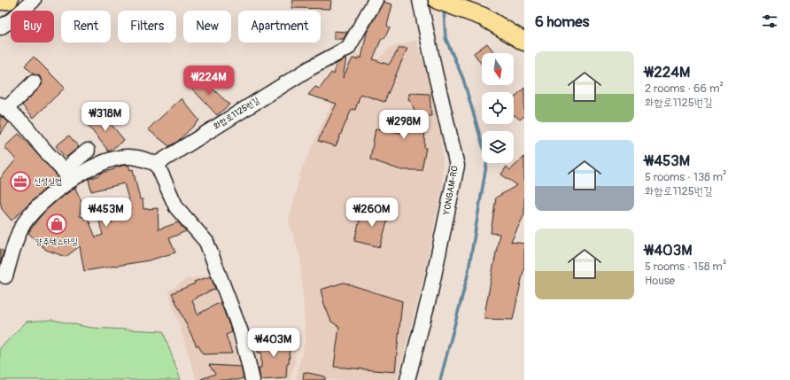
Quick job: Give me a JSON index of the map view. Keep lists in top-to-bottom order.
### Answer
{
  "streets": {
    "street": ["화합로1125번길", "YONGAM-RO"]
  },
  "places": {
    "office": ["신성실업"],
    "shop": ["양주텍스타일"]
  },
  "north": "bottom",
  "page": {
    "heading": "6 homes",
    "chip": [
      "Buy",
      "Rent",
      "Filters",
      "New",
      "Apartment"
    ],
    "list": [
      {
        "name": "₩224M",
        "note": "2 rooms · 66 m² · 화합로1125번길"
      },
      {
        "name": "₩453M",
        "note": "5 rooms · 138 m² · 화합로1125번길"
      },
      {
        "name": "₩403M",
        "note": "5 rooms · 158 m² · House"
      }
    ],
    "price": [
      "₩224M",
      "₩318M",
      "₩298M",
      "₩453M",
      "₩260M",
      "₩403M"
    ]
  }
}
